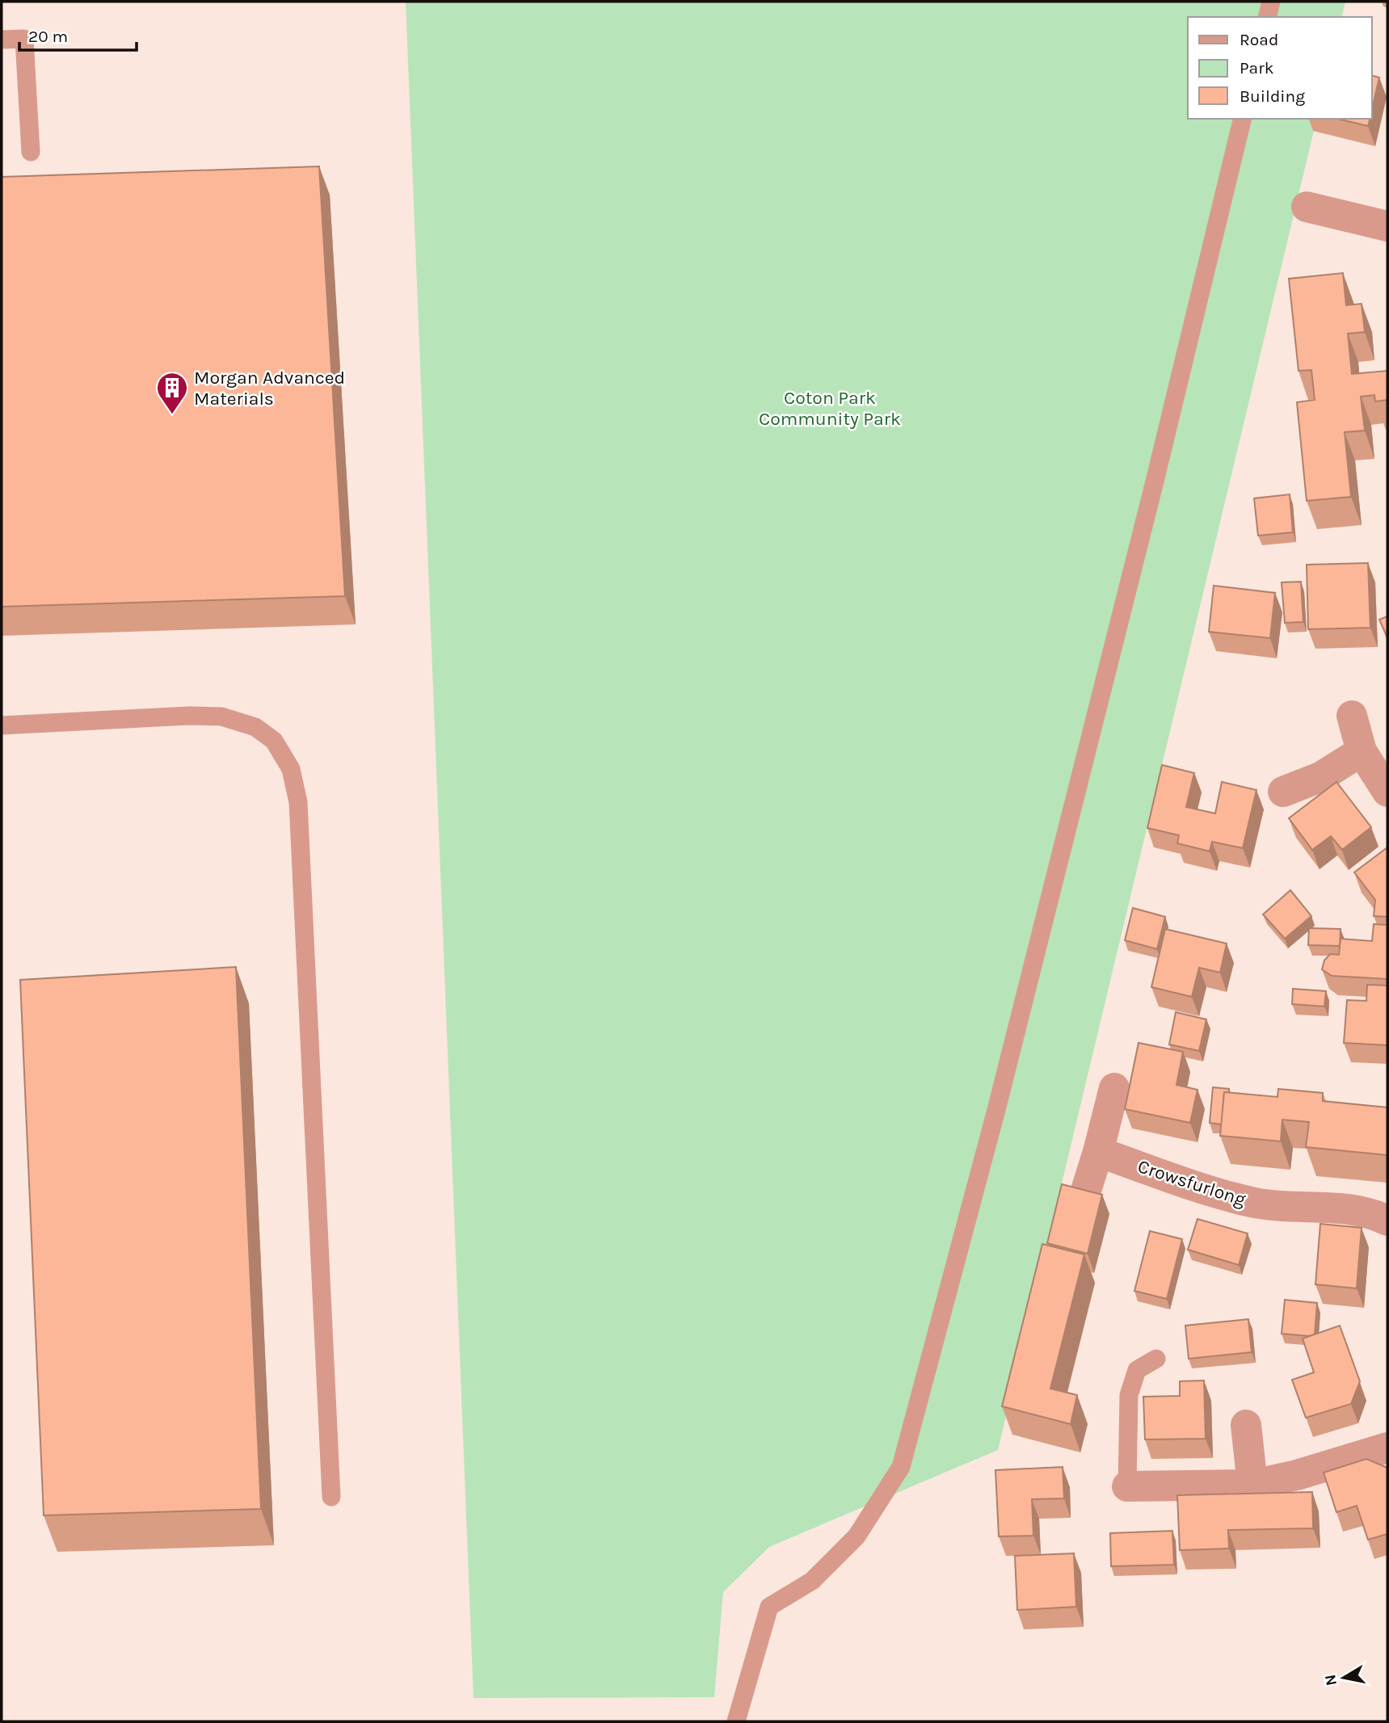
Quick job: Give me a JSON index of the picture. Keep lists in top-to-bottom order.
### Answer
{
  "streets": {
    "street": ["Crowsfurlong"]
  },
  "parks": ["Coton Park Community Park"],
  "places": {
    "building": ["Morgan Advanced Materials"]
  },
  "legend": ["Road", "Park", "Building"],
  "scale_bar": "20 m",
  "north": "left"
}
